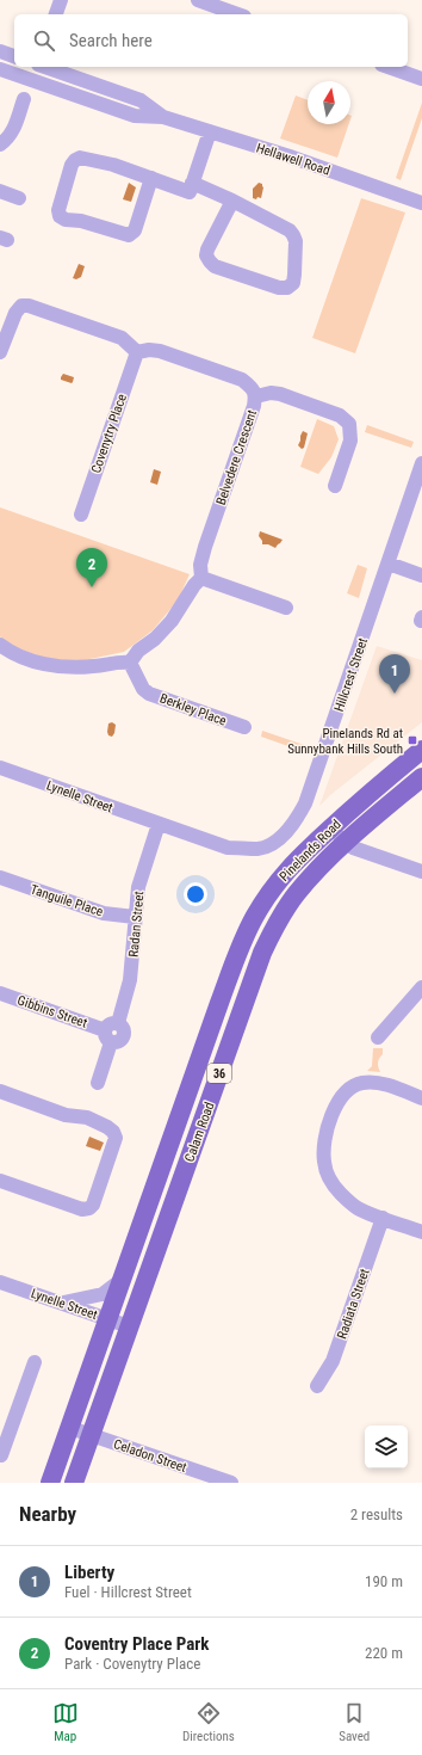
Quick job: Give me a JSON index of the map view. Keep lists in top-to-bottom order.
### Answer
{
  "streets": {
    "main road": ["Pinelands Road", "36", "Calam Road"],
    "street": [
      "Hellawell Road",
      "Covenytry Place",
      "Belvedere Crescent",
      "Hillcrest Street",
      "Berkley Place",
      "Lynelle Street",
      "Tanguile Place",
      "Radan Street",
      "Gibbins Street",
      "Radiata Street",
      "Celadon Street"
    ]
  },
  "crossings": [
    ["Covenytry Place", "Belvedere Crescent"],
    ["Hillcrest Street", "Lynelle Street"],
    ["Hillcrest Street", "Radan Street"],
    ["Lynelle Street", "Radan Street"],
    ["Lynelle Street", "Calam Road"],
    ["Pinelands Road", "Calam Road"],
    ["Tanguile Place", "Radan Street"],
    ["Radan Street", "Gibbins Street"],
    ["Calam Road", "Celadon Street"]
  ],
  "places": {
    "transit": ["Pinelands Rd at Sunnybank Hills South"]
  },
  "north": "top",
  "page": {
    "search": "Search here",
    "pins": ["2", "1"],
    "heading": ["Nearby", "2 results"],
    "list": [
      {
        "mark": "1",
        "name": "Liberty",
        "note": "Fuel · Hillcrest Street",
        "value": "190 m"
      },
      {
        "mark": "2",
        "name": "Coventry Place Park",
        "note": "Park · Covenytry Place",
        "value": "220 m"
      }
    ],
    "nav": ["Map", "Directions", "Saved"]
  }
}
